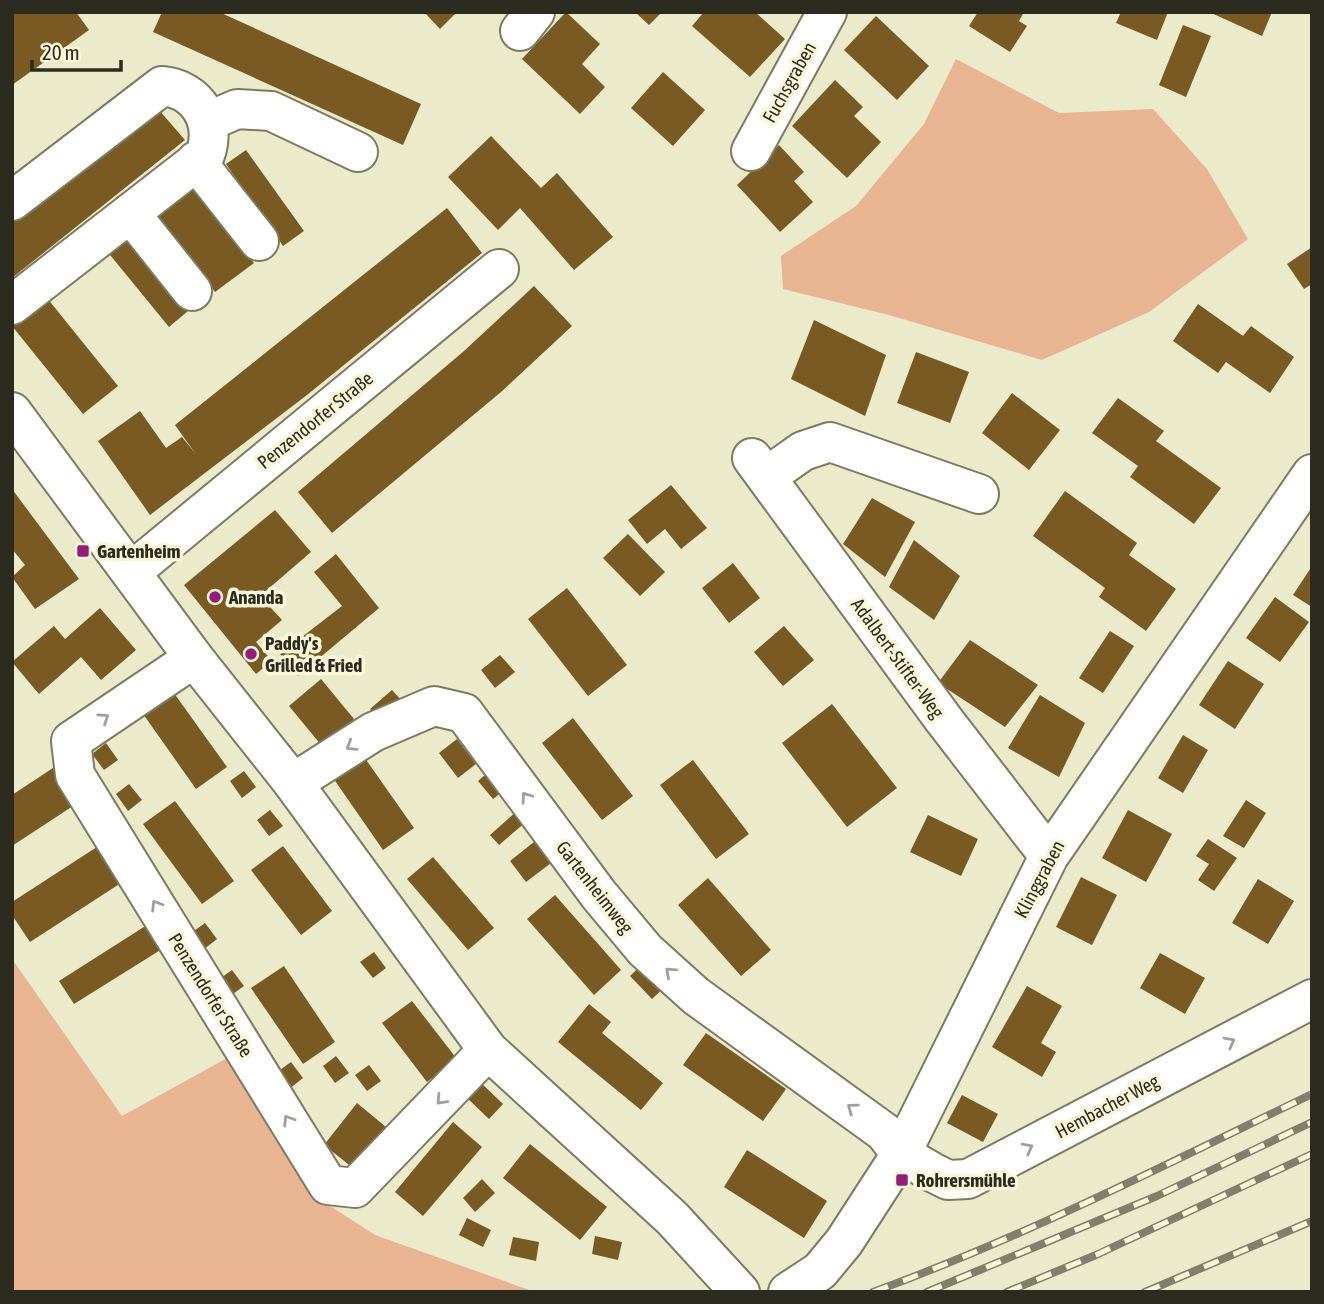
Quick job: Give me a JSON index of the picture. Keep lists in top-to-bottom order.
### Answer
{
  "streets": {
    "street": [
      "Fuchsgraben",
      "Penzendorfer Straße",
      "Adalbert-Stifter-Weg",
      "Klinggraben",
      "Gartenheimweg",
      "Hembacher Weg"
    ]
  },
  "crossings": [
    ["Adalbert-Stifter-Weg", "Klinggraben"],
    ["Klinggraben", "Gartenheimweg"],
    ["Klinggraben", "Hembacher Weg"],
    ["Gartenheimweg", "Hembacher Weg"]
  ],
  "one_way": ["Hembacher Weg"],
  "places": {
    "transit": ["Gartenheim", "Rohrersmühle"],
    "other": ["Ananda", "Paddy's Grilled & Fried"]
  },
  "scale_bar": "20 m"
}
